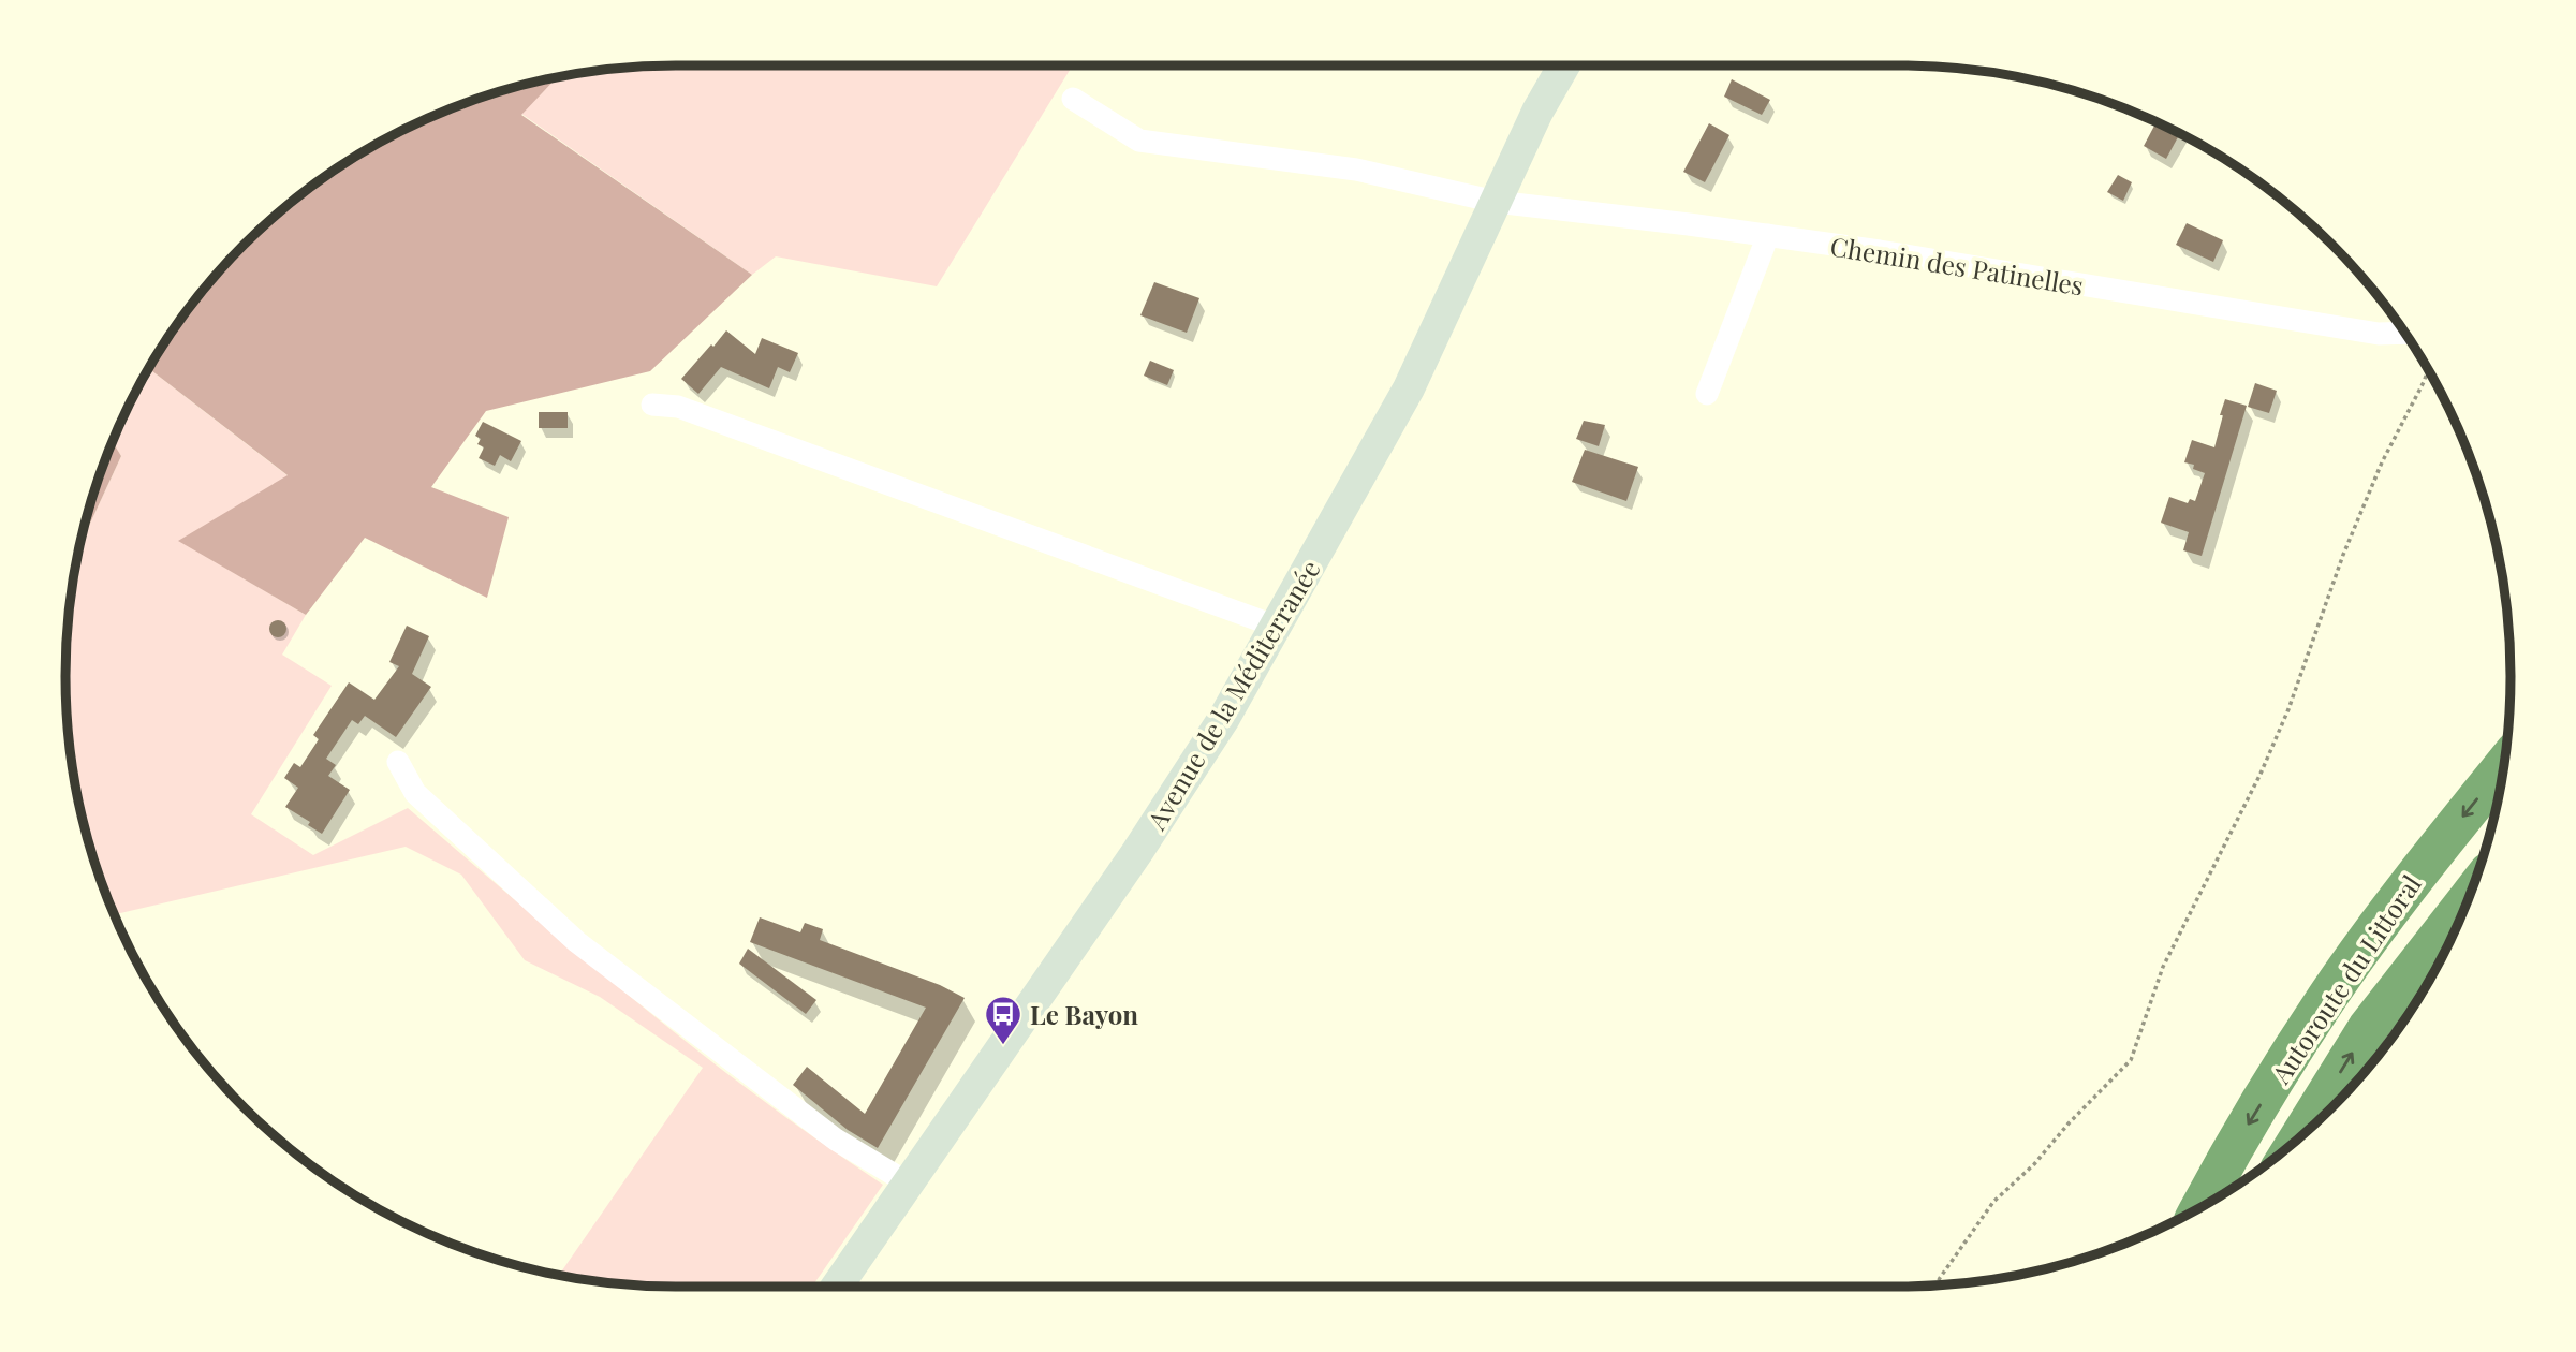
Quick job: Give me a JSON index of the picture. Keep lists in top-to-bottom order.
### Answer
{
  "streets": {
    "highway": ["Autoroute du Littoral"],
    "main road": ["Avenue de la Méditerranée"],
    "street": ["Chemin des Patinelles"]
  },
  "crossings": [
    ["Chemin des Patinelles", "Avenue de la Méditerranée"]
  ],
  "places": {
    "bus stop": ["Le Bayon"]
  }
}
